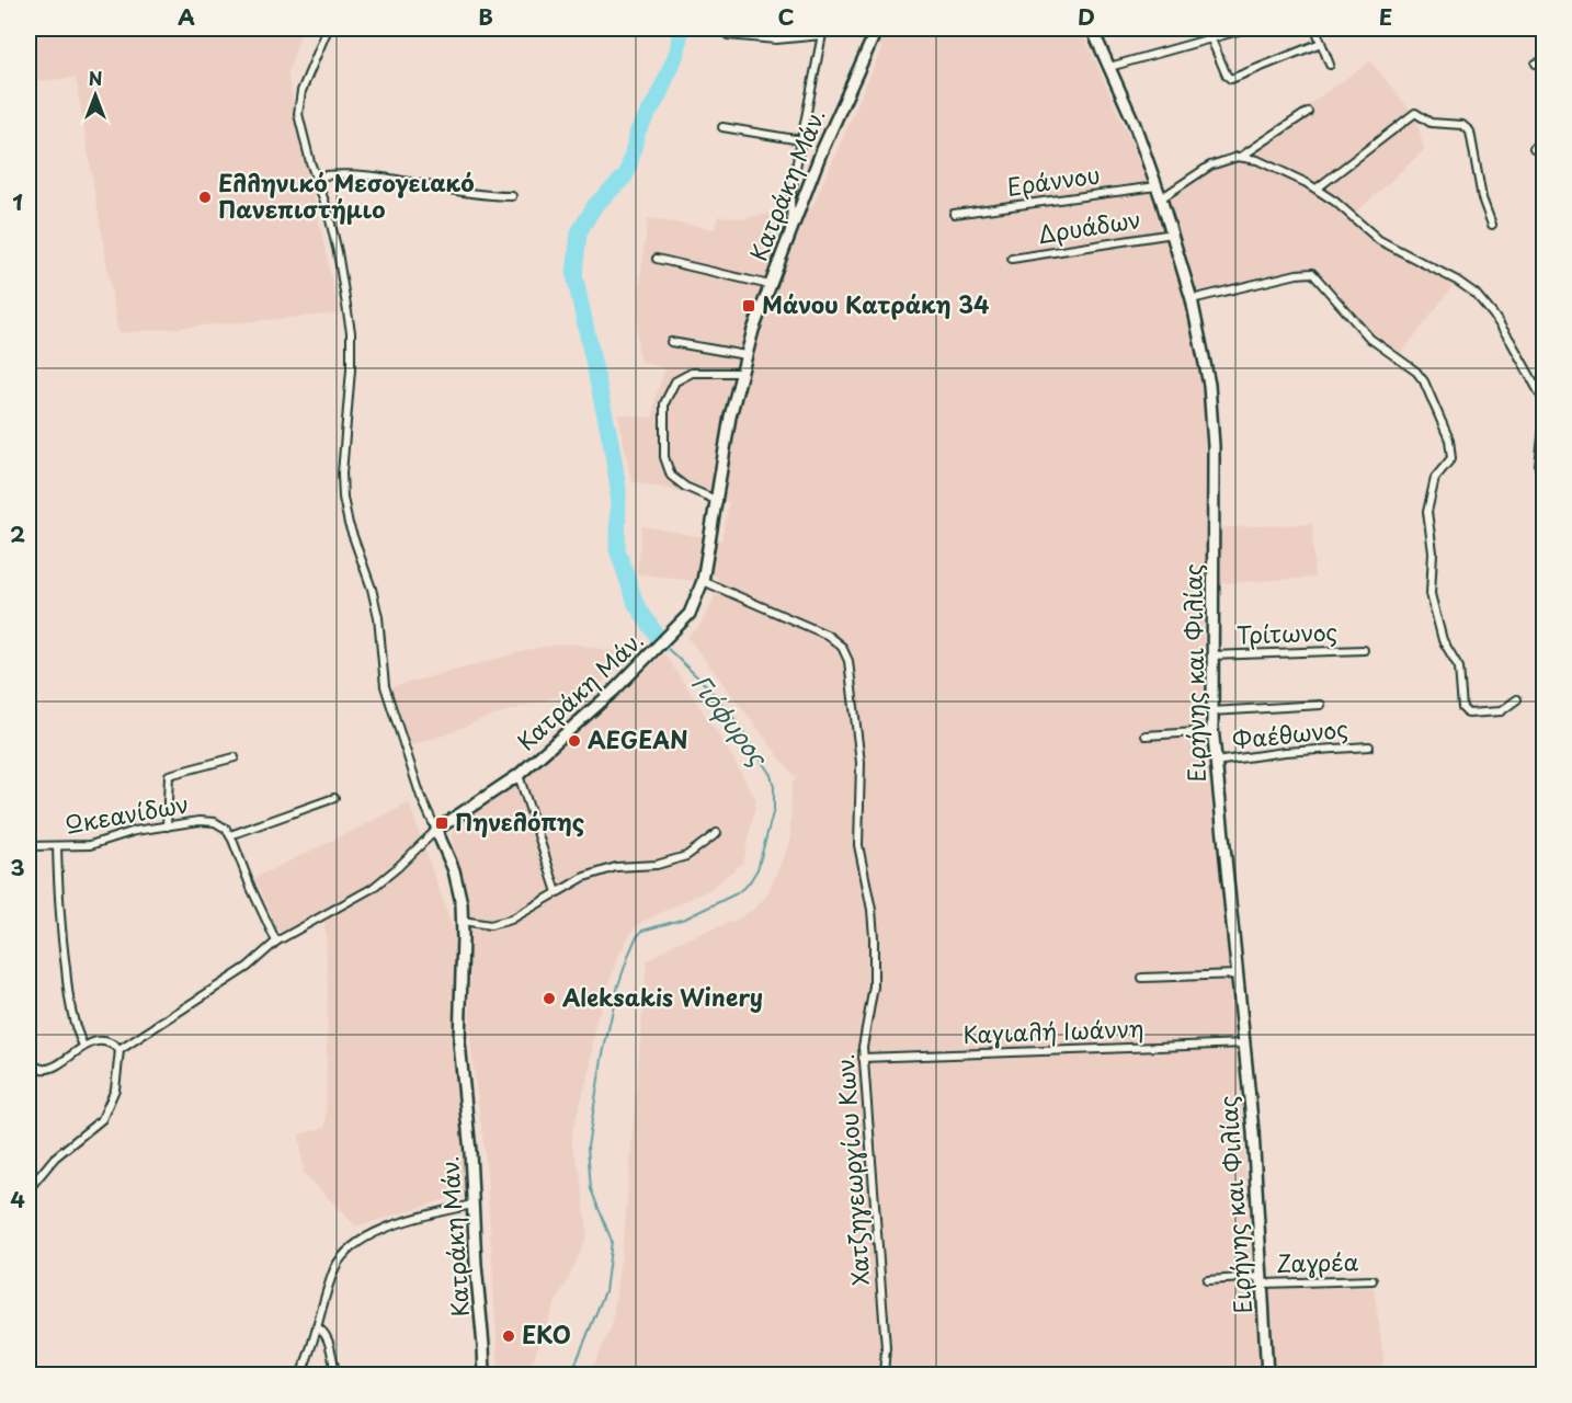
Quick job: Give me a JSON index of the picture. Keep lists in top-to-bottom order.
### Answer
{
  "streets": {
    "street": [
      "Εράννου",
      "Κατράκη Μάν.",
      "Δρυάδων",
      "Τρίτωνος",
      "Ειρήνης και Φιλίας",
      "Φαέθωνος",
      "Ωκεανίδων",
      "Καγιαλή Ιωάννη",
      "Χατζηγεωργίου Κων.",
      "Ζαγρέα"
    ]
  },
  "crossings": [
    ["Εράννου", "Ειρήνης και Φιλίας"],
    ["Κατράκη Μάν.", "Χατζηγεωργίου Κων."],
    ["Δρυάδων", "Ειρήνης και Φιλίας"],
    ["Τρίτωνος", "Ειρήνης και Φιλίας"],
    ["Ειρήνης και Φιλίας", "Φαέθωνος"],
    ["Ειρήνης και Φιλίας", "Καγιαλή Ιωάννη"],
    ["Ειρήνης και Φιλίας", "Ζαγρέα"],
    ["Καγιαλή Ιωάννη", "Χατζηγεωργίου Κων."]
  ],
  "water": ["Γιόφυρος"],
  "places": {
    "other": [
      "Ελληνικό Μεσογειακό Πανεπιστήμιο",
      "AEGEAN",
      "Aleksakis Winery",
      "EKO"
    ],
    "transit": ["Μάνου Κατράκη 34", "Πηνελόπης"]
  },
  "north": "top",
  "grid": {
    "columns": [
      "A",
      "B",
      "C",
      "D",
      "E"
    ],
    "rows": [
      "1",
      "2",
      "3",
      "4"
    ]
  }
}
